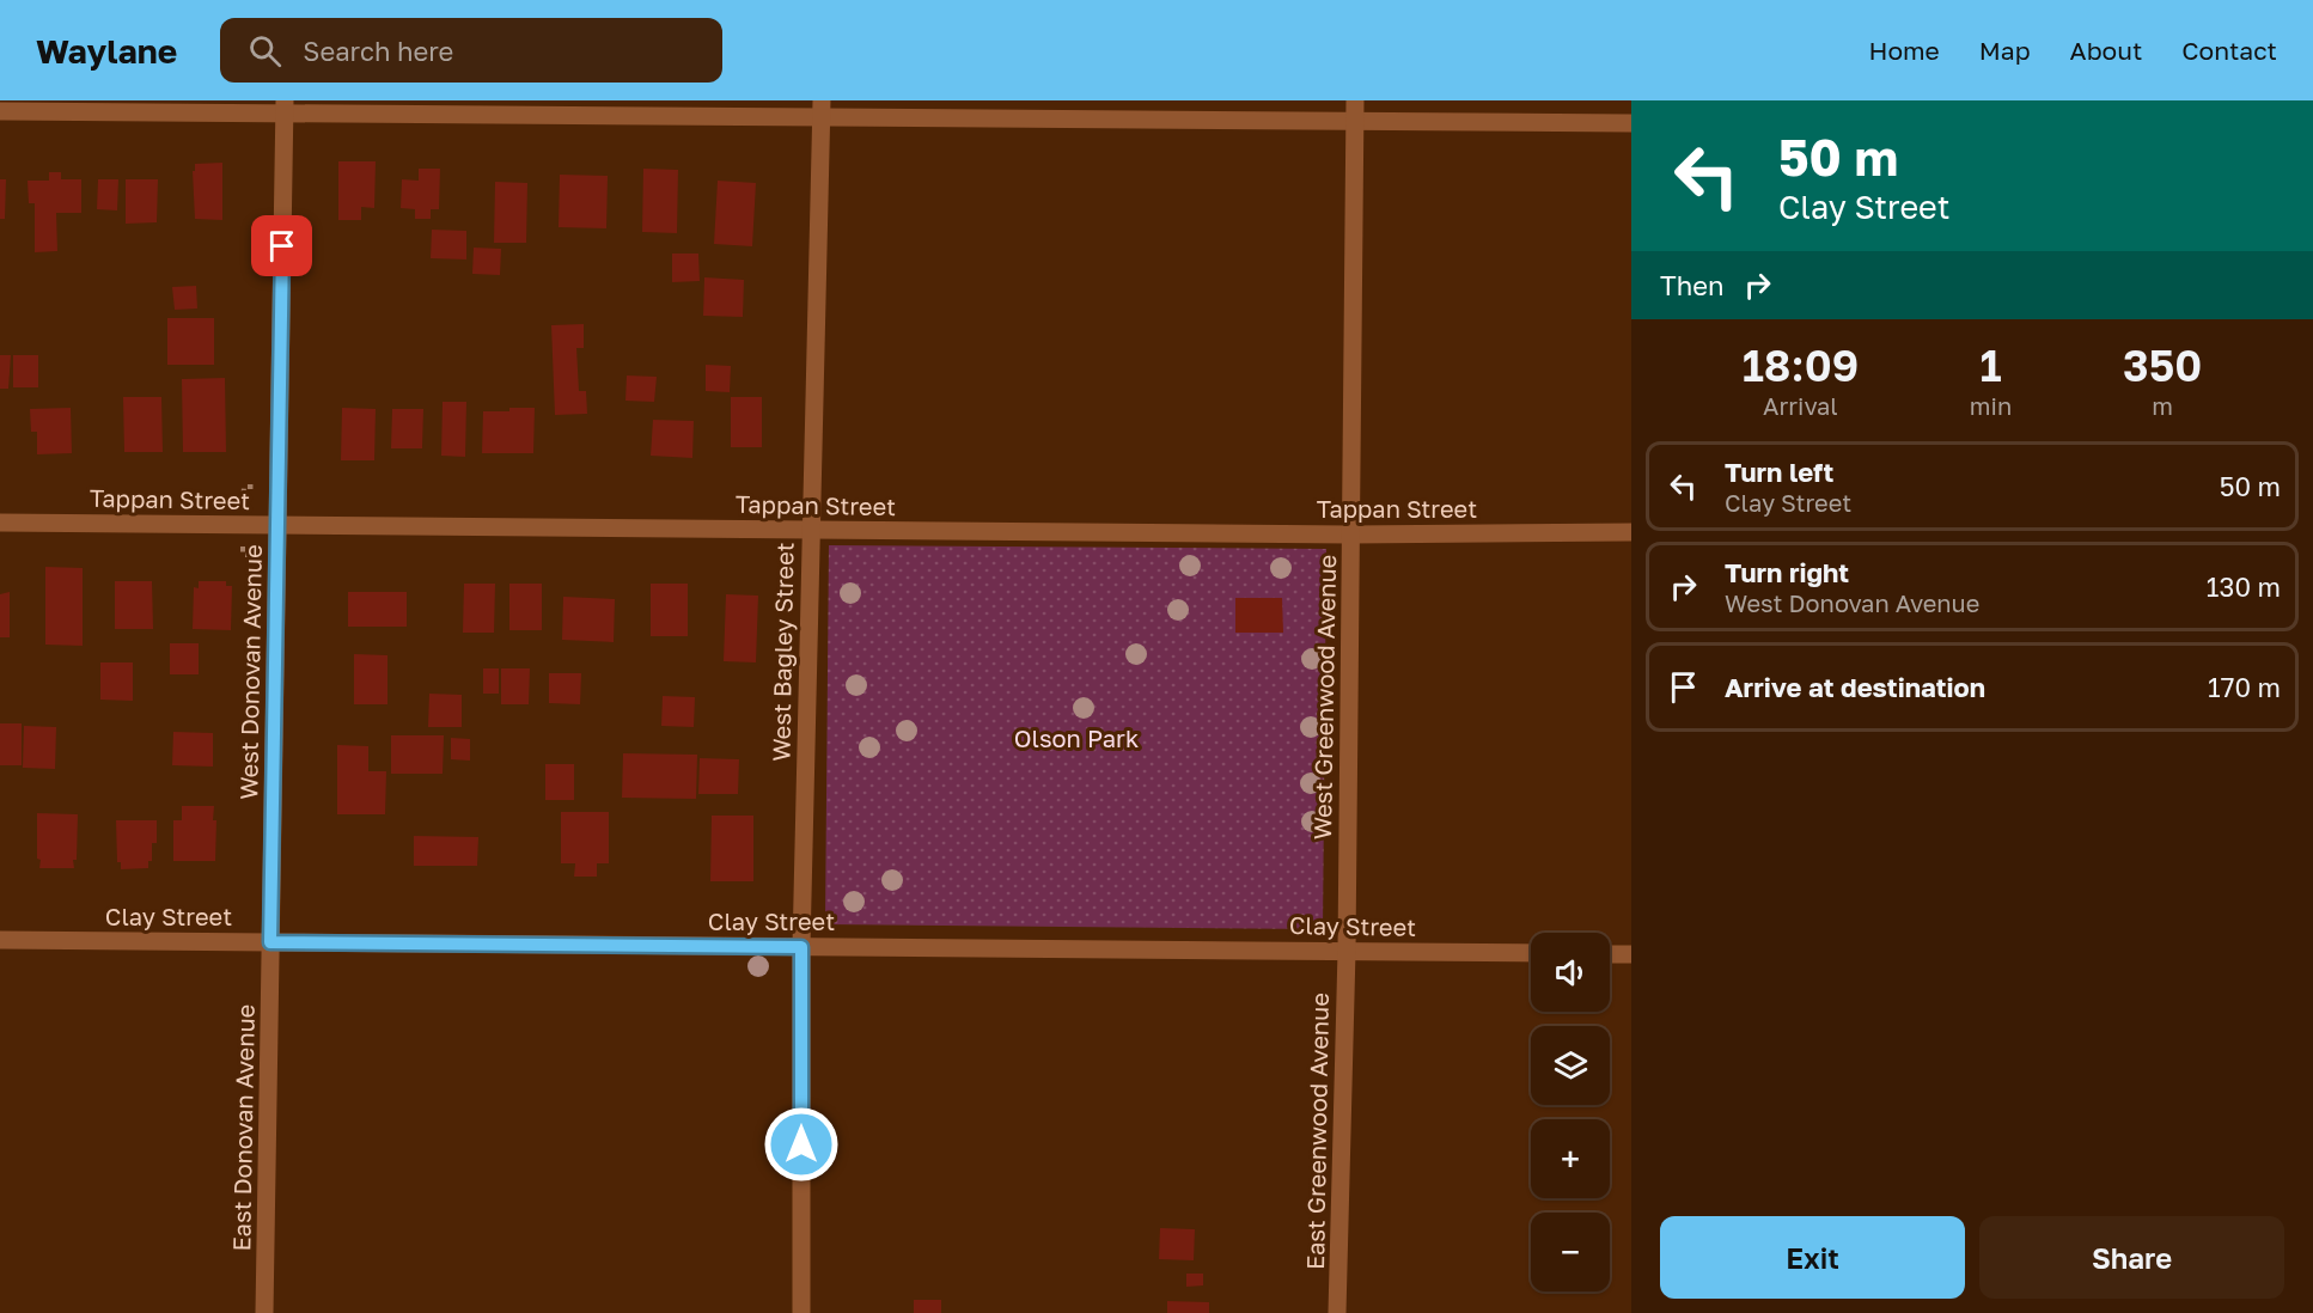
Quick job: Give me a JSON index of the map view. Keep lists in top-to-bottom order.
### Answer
{
  "streets": {
    "street": [
      "Tappan Street",
      "West Bagley Street",
      "West Donovan Avenue",
      "West Greenwood Avenue",
      "Clay Street",
      "East Donovan Avenue",
      "East Greenwood Avenue"
    ]
  },
  "crossings": [
    ["Tappan Street", "West Bagley Street"],
    ["Tappan Street", "West Donovan Avenue"],
    ["Tappan Street", "West Greenwood Avenue"],
    ["West Bagley Street", "Clay Street"],
    ["West Donovan Avenue", "Clay Street"],
    ["West Donovan Avenue", "East Donovan Avenue"],
    ["West Greenwood Avenue", "Clay Street"],
    ["West Greenwood Avenue", "East Greenwood Avenue"],
    ["Clay Street", "East Donovan Avenue"],
    ["Clay Street", "East Greenwood Avenue"]
  ],
  "parks": ["Olson Park"],
  "page": {
    "header": "Waylane",
    "search": "Search here",
    "nav": [
      "Home",
      "Map",
      "About",
      "Contact"
    ],
    "turn": ["50 m", "Clay Street"],
    "then": "Then",
    "eta": [
      "18:09",
      "Arrival",
      "1",
      "min",
      "350",
      "m"
    ],
    "list": [
      {
        "name": "Turn left",
        "note": "Clay Street",
        "value": "50 m"
      },
      {
        "name": "Turn right",
        "note": "West Donovan Avenue",
        "value": "130 m"
      },
      {
        "name": "Arrive at destination",
        "value": "170 m"
      }
    ],
    "map_buttons": ["+", "−"],
    "buttons": ["Exit", "Share"]
  }
}
